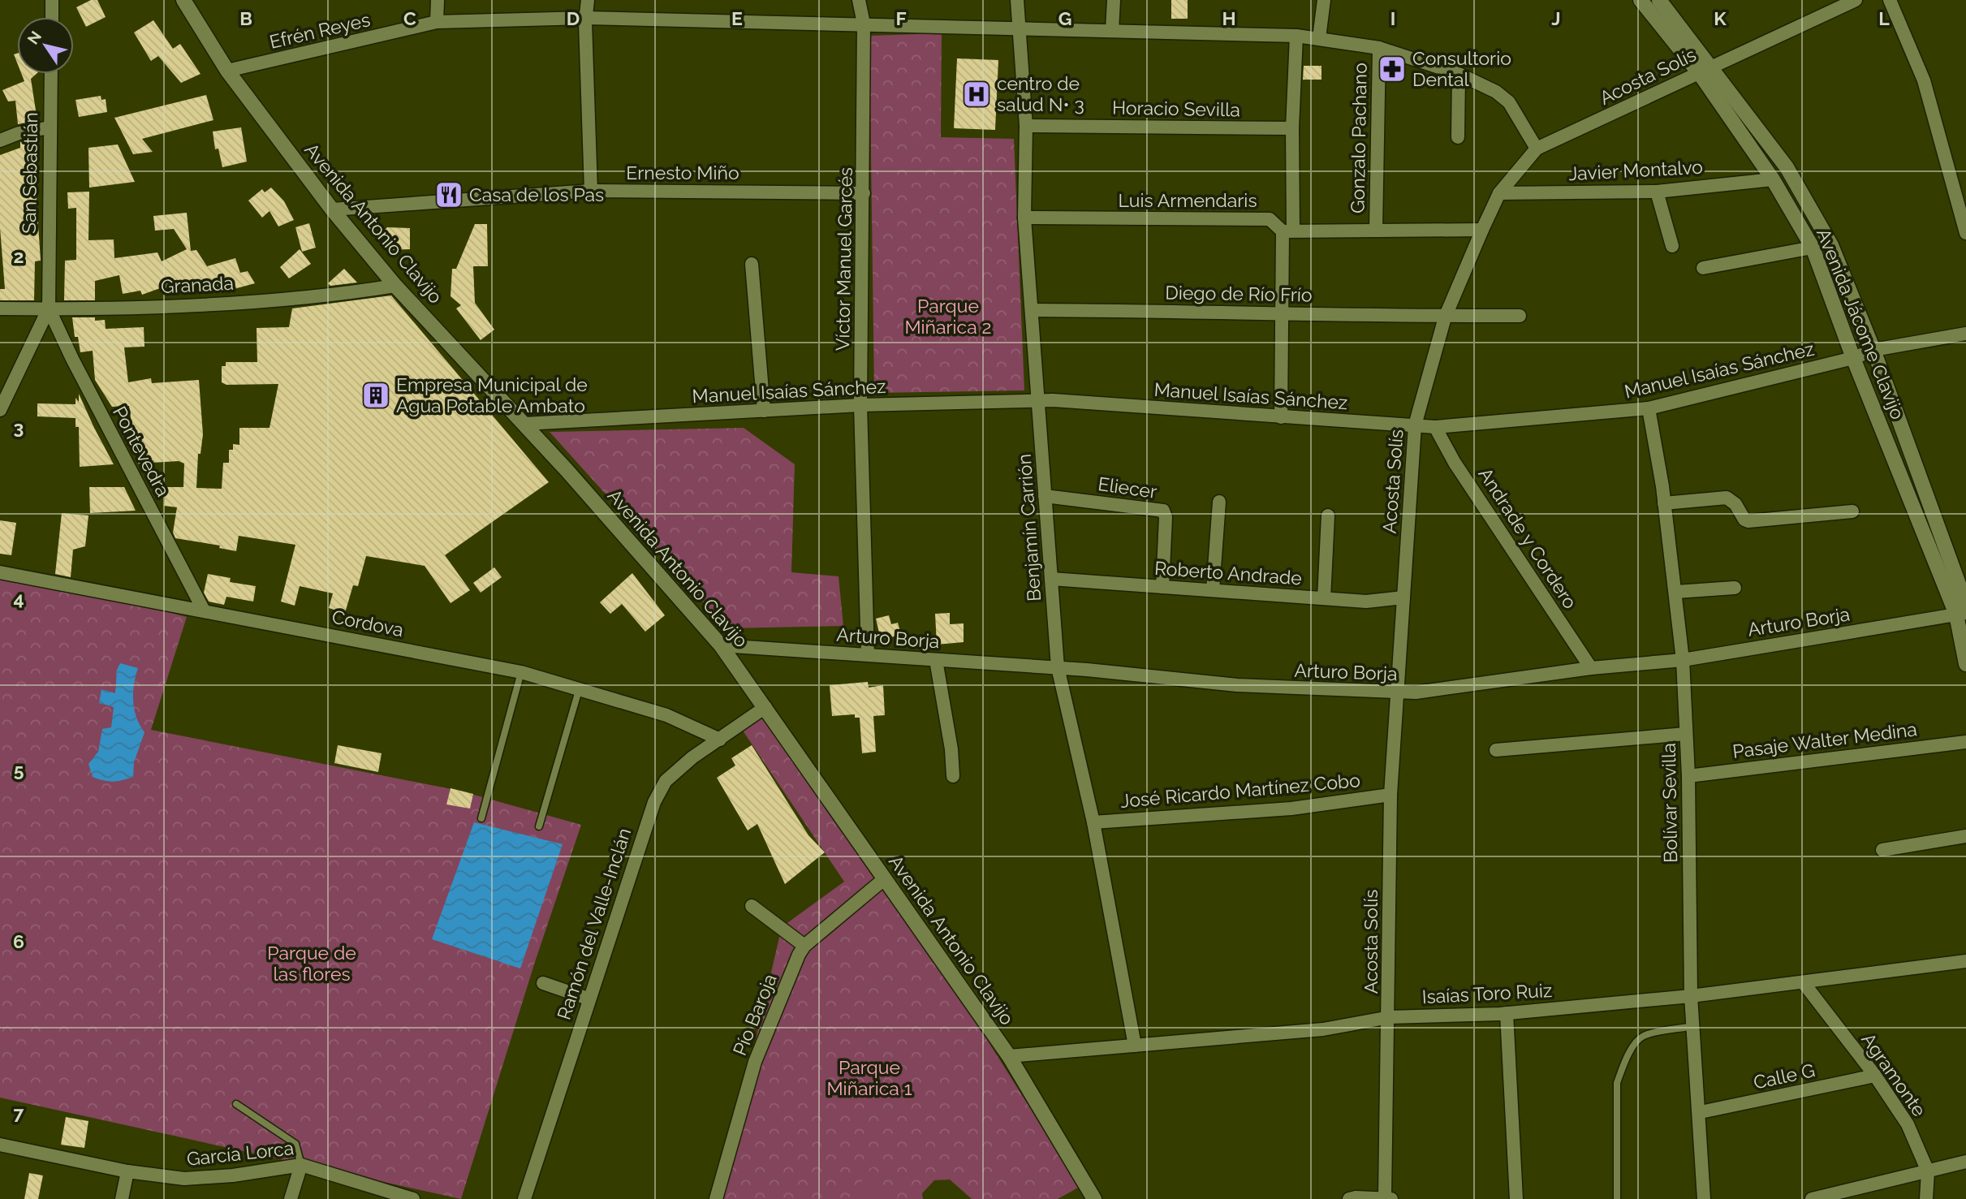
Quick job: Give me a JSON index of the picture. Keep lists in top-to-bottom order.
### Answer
{
  "streets": {
    "main road": ["Avenida Antonio Clavijo", "Avenida Jácome Clavijo"],
    "street": [
      "Efrén Reyes",
      "Acosta Solís",
      "Horacio Sevilla",
      "Gonzalo Pachano",
      "Javier Montalvo",
      "San Sebastián",
      "Ernesto Miño",
      "Luis Armendaris",
      "Víctor Manuel Garcés",
      "Granada",
      "Diego de Río Frío",
      "Manuel Isaías Sánchez",
      "Pontevedra",
      "Eliecer",
      "Benjamín Carrión",
      "Andrade y Cordero",
      "Roberto Andrade",
      "Arturo Borja",
      "Cordova",
      "Pasaje Walter Medina",
      "José Ricardo Martínez Cobo",
      "Bolívar Sevilla",
      "Ramón del Valle-Inclán",
      "Isaías Toro Ruiz",
      "Pío Baroja",
      "Agramonte",
      "Calle G",
      "García Lorca"
    ]
  },
  "crossings": [
    ["Efrén Reyes", "Acosta Solís"],
    ["Efrén Reyes", "Gonzalo Pachano"],
    ["Efrén Reyes", "Avenida Antonio Clavijo"],
    ["Efrén Reyes", "Víctor Manuel Garcés"],
    ["Efrén Reyes", "Benjamín Carrión"],
    ["Acosta Solís", "Javier Montalvo"],
    ["Acosta Solís", "Luis Armendaris"],
    ["Acosta Solís", "Diego de Río Frío"],
    ["Acosta Solís", "Avenida Jácome Clavijo"],
    ["Acosta Solís", "Manuel Isaías Sánchez"],
    ["Acosta Solís", "Roberto Andrade"],
    ["Acosta Solís", "Arturo Borja"],
    ["Acosta Solís", "José Ricardo Martínez Cobo"],
    ["Acosta Solís", "Isaías Toro Ruiz"],
    ["Horacio Sevilla", "Benjamín Carrión"],
    ["Gonzalo Pachano", "Luis Armendaris"],
    ["Javier Montalvo", "Avenida Jácome Clavijo"],
    ["San Sebastián", "Granada"],
    ["San Sebastián", "Pontevedra"],
    ["Ernesto Miño", "Avenida Antonio Clavijo"],
    ["Ernesto Miño", "Víctor Manuel Garcés"],
    ["Luis Armendaris", "Benjamín Carrión"],
    ["Avenida Antonio Clavijo", "Granada"],
    ["Avenida Antonio Clavijo", "Manuel Isaías Sánchez"],
    ["Avenida Antonio Clavijo", "Arturo Borja"],
    ["Avenida Antonio Clavijo", "Ramón del Valle-Inclán"],
    ["Avenida Antonio Clavijo", "Isaías Toro Ruiz"],
    ["Avenida Antonio Clavijo", "Pío Baroja"],
    ["Víctor Manuel Garcés", "Manuel Isaías Sánchez"],
    ["Víctor Manuel Garcés", "Arturo Borja"],
    ["Granada", "Pontevedra"],
    ["Diego de Río Frío", "Benjamín Carrión"],
    ["Avenida Jácome Clavijo", "Manuel Isaías Sánchez"],
    ["Avenida Jácome Clavijo", "Arturo Borja"],
    ["Manuel Isaías Sánchez", "Benjamín Carrión"],
    ["Manuel Isaías Sánchez", "Andrade y Cordero"],
    ["Manuel Isaías Sánchez", "Bolívar Sevilla"],
    ["Pontevedra", "Cordova"],
    ["Eliecer", "Benjamín Carrión"],
    ["Eliecer", "Roberto Andrade"],
    ["Benjamín Carrión", "Roberto Andrade"],
    ["Benjamín Carrión", "Arturo Borja"],
    ["Benjamín Carrión", "José Ricardo Martínez Cobo"],
    ["Benjamín Carrión", "Isaías Toro Ruiz"],
    ["Andrade y Cordero", "Arturo Borja"],
    ["Arturo Borja", "Bolívar Sevilla"],
    ["Cordova", "Ramón del Valle-Inclán"],
    ["Pasaje Walter Medina", "Bolívar Sevilla"],
    ["Bolívar Sevilla", "Isaías Toro Ruiz"],
    ["Bolívar Sevilla", "Calle G"],
    ["Isaías Toro Ruiz", "Agramonte"],
    ["Agramonte", "Calle G"]
  ],
  "parks": ["Parque Miñarica 2", "Parque de las flores", "Parque Miñarica 1"],
  "places": {
    "pharmacy": ["Consultorio Dental"],
    "hospital": ["centro de salud N• 3"],
    "restaurant": ["Casa de los Pas"],
    "building": ["Empresa Municipal de Agua Potable Ambato"]
  },
  "north": "top left",
  "grid": {
    "columns": [
      "B",
      "C",
      "D",
      "E",
      "F",
      "G",
      "H",
      "I",
      "J",
      "K",
      "L"
    ],
    "rows": [
      "2",
      "3",
      "4",
      "5",
      "6",
      "7"
    ]
  }
}
